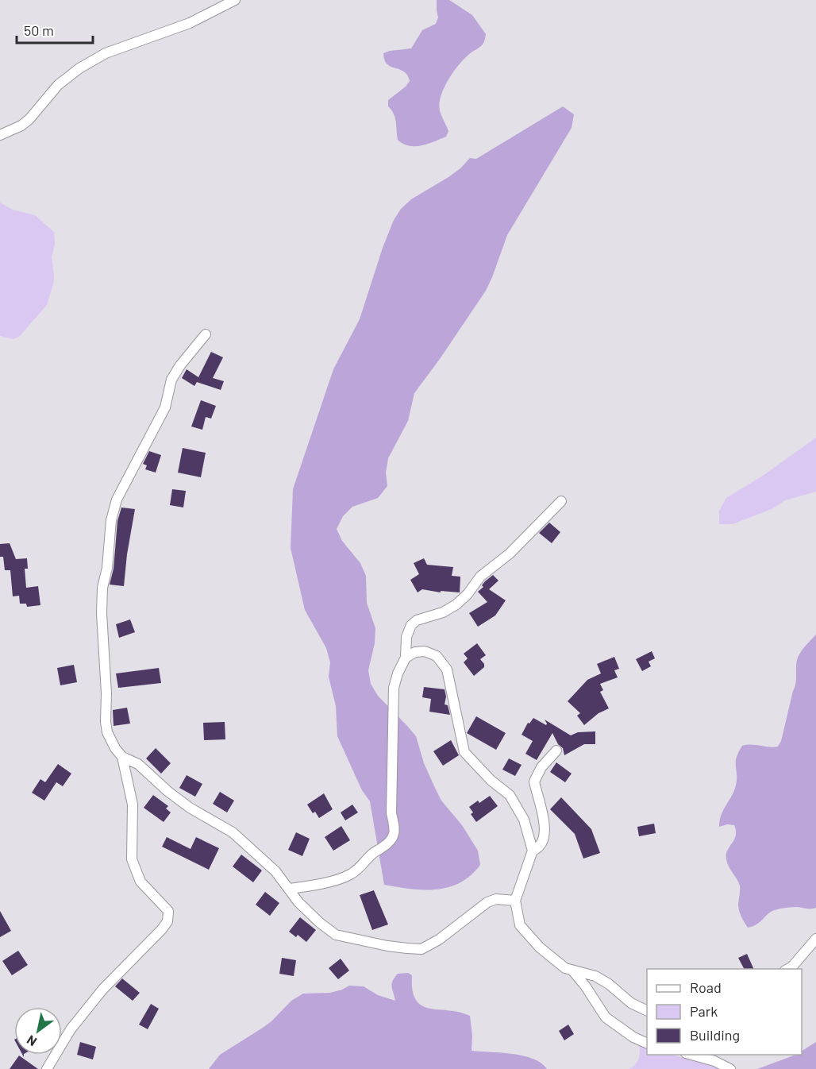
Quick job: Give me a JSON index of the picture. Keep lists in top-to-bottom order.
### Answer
{
  "legend": ["Road", "Park", "Building"],
  "scale_bar": "50 m",
  "north": "bottom left"
}
